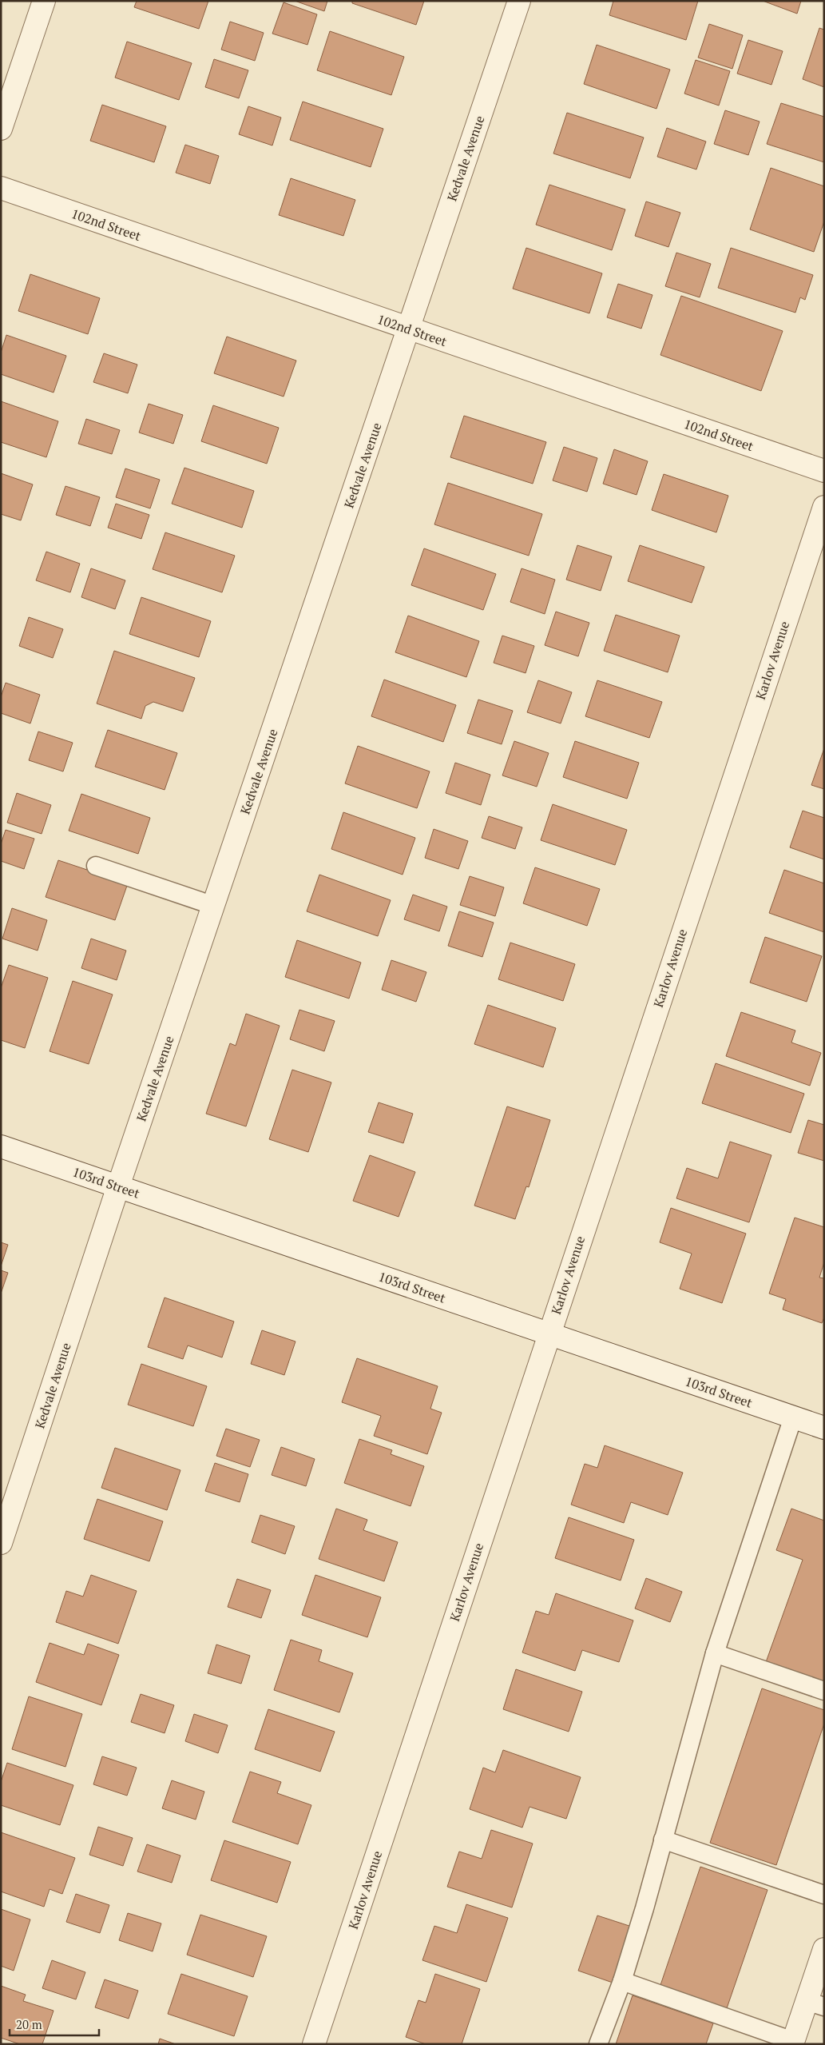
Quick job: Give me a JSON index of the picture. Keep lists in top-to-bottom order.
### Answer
{
  "streets": {
    "street": [
      "Kedvale Avenue",
      "102nd Street",
      "Karlov Avenue",
      "103rd Street"
    ]
  },
  "crossings": [
    ["Kedvale Avenue", "102nd Street"],
    ["Kedvale Avenue", "103rd Street"],
    ["Karlov Avenue", "103rd Street"]
  ],
  "scale_bar": "20 m"
}
